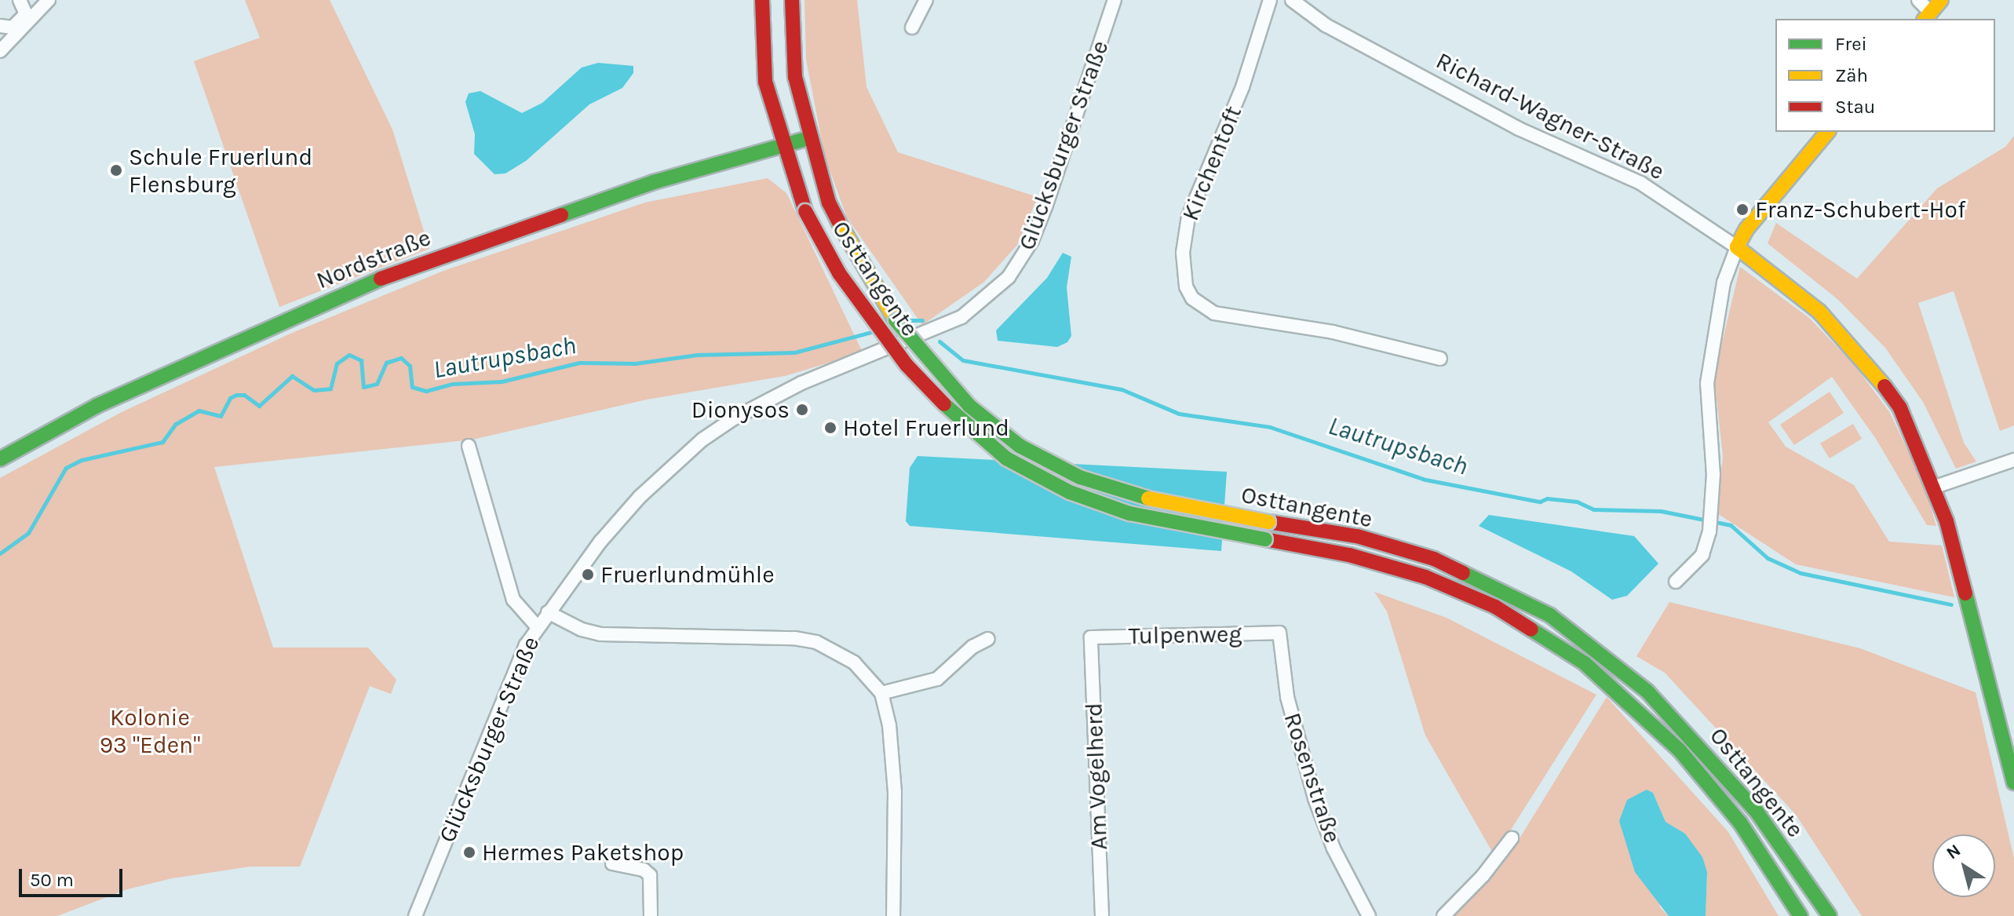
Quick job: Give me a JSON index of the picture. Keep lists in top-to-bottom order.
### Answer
{
  "streets": {
    "main road": ["Richard-Wagner-Straße", "Nordstraße", "Osttangente"],
    "street": [
      "Glücksburger Straße",
      "Kirchentoft",
      "Tulpenweg",
      "Am Vogelherd",
      "Rosenstraße"
    ]
  },
  "crossings": [
    ["Nordstraße", "Osttangente"],
    ["Tulpenweg", "Am Vogelherd"],
    ["Tulpenweg", "Rosenstraße"]
  ],
  "water": ["Lautrupsbach"],
  "parks": ["Kolonie 93 \"Eden\""],
  "places": [
    "Schule Fruerlund Flensburg",
    "Franz-Schubert-Hof",
    "Dionysos",
    "Hotel Fruerlund",
    "Fruerlundmühle",
    "Hermes Paketshop"
  ],
  "legend": ["Frei", "Zäh", "Stau"],
  "scale_bar": "50 m",
  "north": "top left"
}
